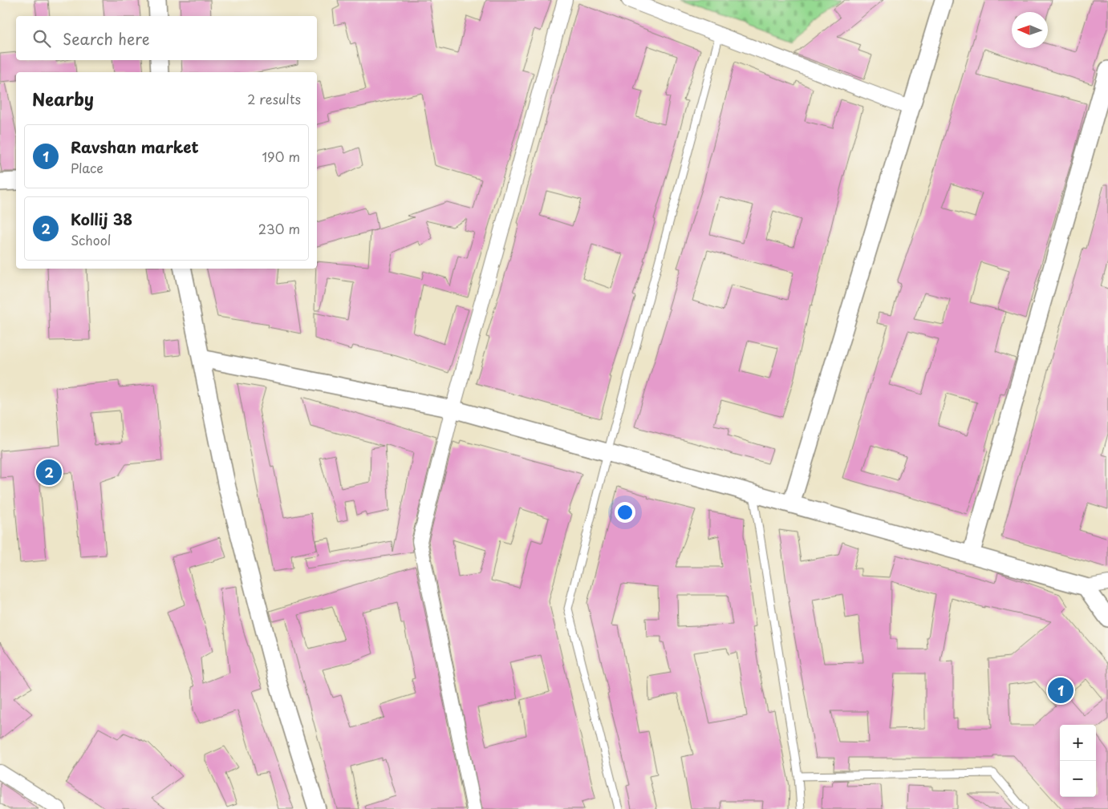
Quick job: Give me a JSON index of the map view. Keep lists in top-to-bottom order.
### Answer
{
  "north": "left",
  "page": {
    "search": "Search here",
    "heading": ["Nearby", "2 results"],
    "list": [
      {
        "mark": "1",
        "name": "Ravshan market",
        "note": "Place",
        "value": "190 m"
      },
      {
        "mark": "2",
        "name": "Kollij 38",
        "note": "School",
        "value": "230 m"
      }
    ],
    "pins": ["2", "1"],
    "map_buttons": ["+", "−"]
  }
}
